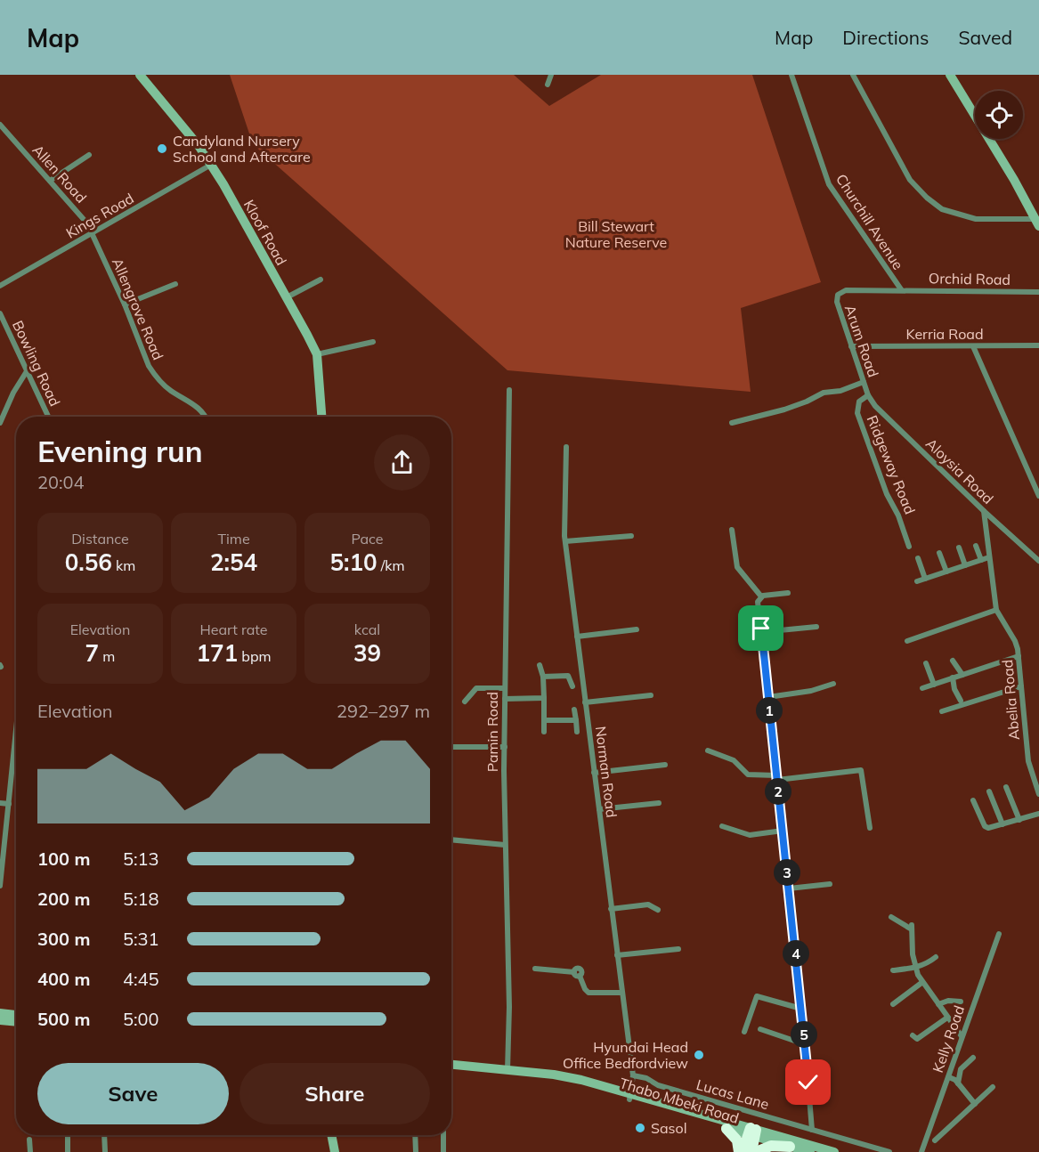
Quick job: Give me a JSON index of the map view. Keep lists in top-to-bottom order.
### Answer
{
  "streets": {
    "main road": ["Kloof Road", "Thabo Mbeki Road"],
    "street": [
      "Allen Road",
      "Kings Road",
      "Churchill Avenue",
      "Orchid Road",
      "Allengrove Road",
      "Kerria Road",
      "Arum Road",
      "Bowling Road",
      "Ridgeway Road",
      "Aloysia Road",
      "Abelia Road",
      "Pamin Road",
      "Norman Road",
      "Kelly Road",
      "Lucas Lane"
    ]
  },
  "crossings": [
    ["Allen Road", "Kings Road"],
    ["Allen Road", "Allengrove Road"],
    ["Kings Road", "Kloof Road"],
    ["Churchill Avenue", "Orchid Road"],
    ["Orchid Road", "Arum Road"],
    ["Kerria Road", "Arum Road"],
    ["Arum Road", "Ridgeway Road"],
    ["Arum Road", "Aloysia Road"],
    ["Ridgeway Road", "Aloysia Road"],
    ["Aloysia Road", "Abelia Road"],
    ["Pamin Road", "Thabo Mbeki Road"],
    ["Norman Road", "Lucas Lane"],
    ["Norman Road", "Thabo Mbeki Road"]
  ],
  "parks": ["Bill Stewart Nature Reserve"],
  "places": ["Candyland Nursery School and Aftercare", "Hyundai Head Office Bedfordview", "Sasol"],
  "page": {
    "header": "Map",
    "nav": ["Map", "Directions", "Saved"],
    "heading": ["Evening run", "20:04"],
    "stats": [
      ["Distance", "0.56 km"],
      ["Time", "2:54"],
      ["Pace", "5:10 /km"],
      ["Elevation", "7 m"],
      ["Heart rate", "171 bpm"],
      ["kcal", "39"]
    ],
    "chart": ["Elevation", "292–297 m"],
    "pins": [
      "1",
      "2",
      "3",
      "4",
      "5"
    ],
    "list": [
      {
        "name": "100 m",
        "note": "5:13"
      },
      {
        "name": "200 m",
        "note": "5:18"
      },
      {
        "name": "300 m",
        "note": "5:31"
      },
      {
        "name": "400 m",
        "note": "4:45"
      },
      {
        "name": "500 m",
        "note": "5:00"
      }
    ],
    "buttons": ["Save", "Share"]
  }
}
